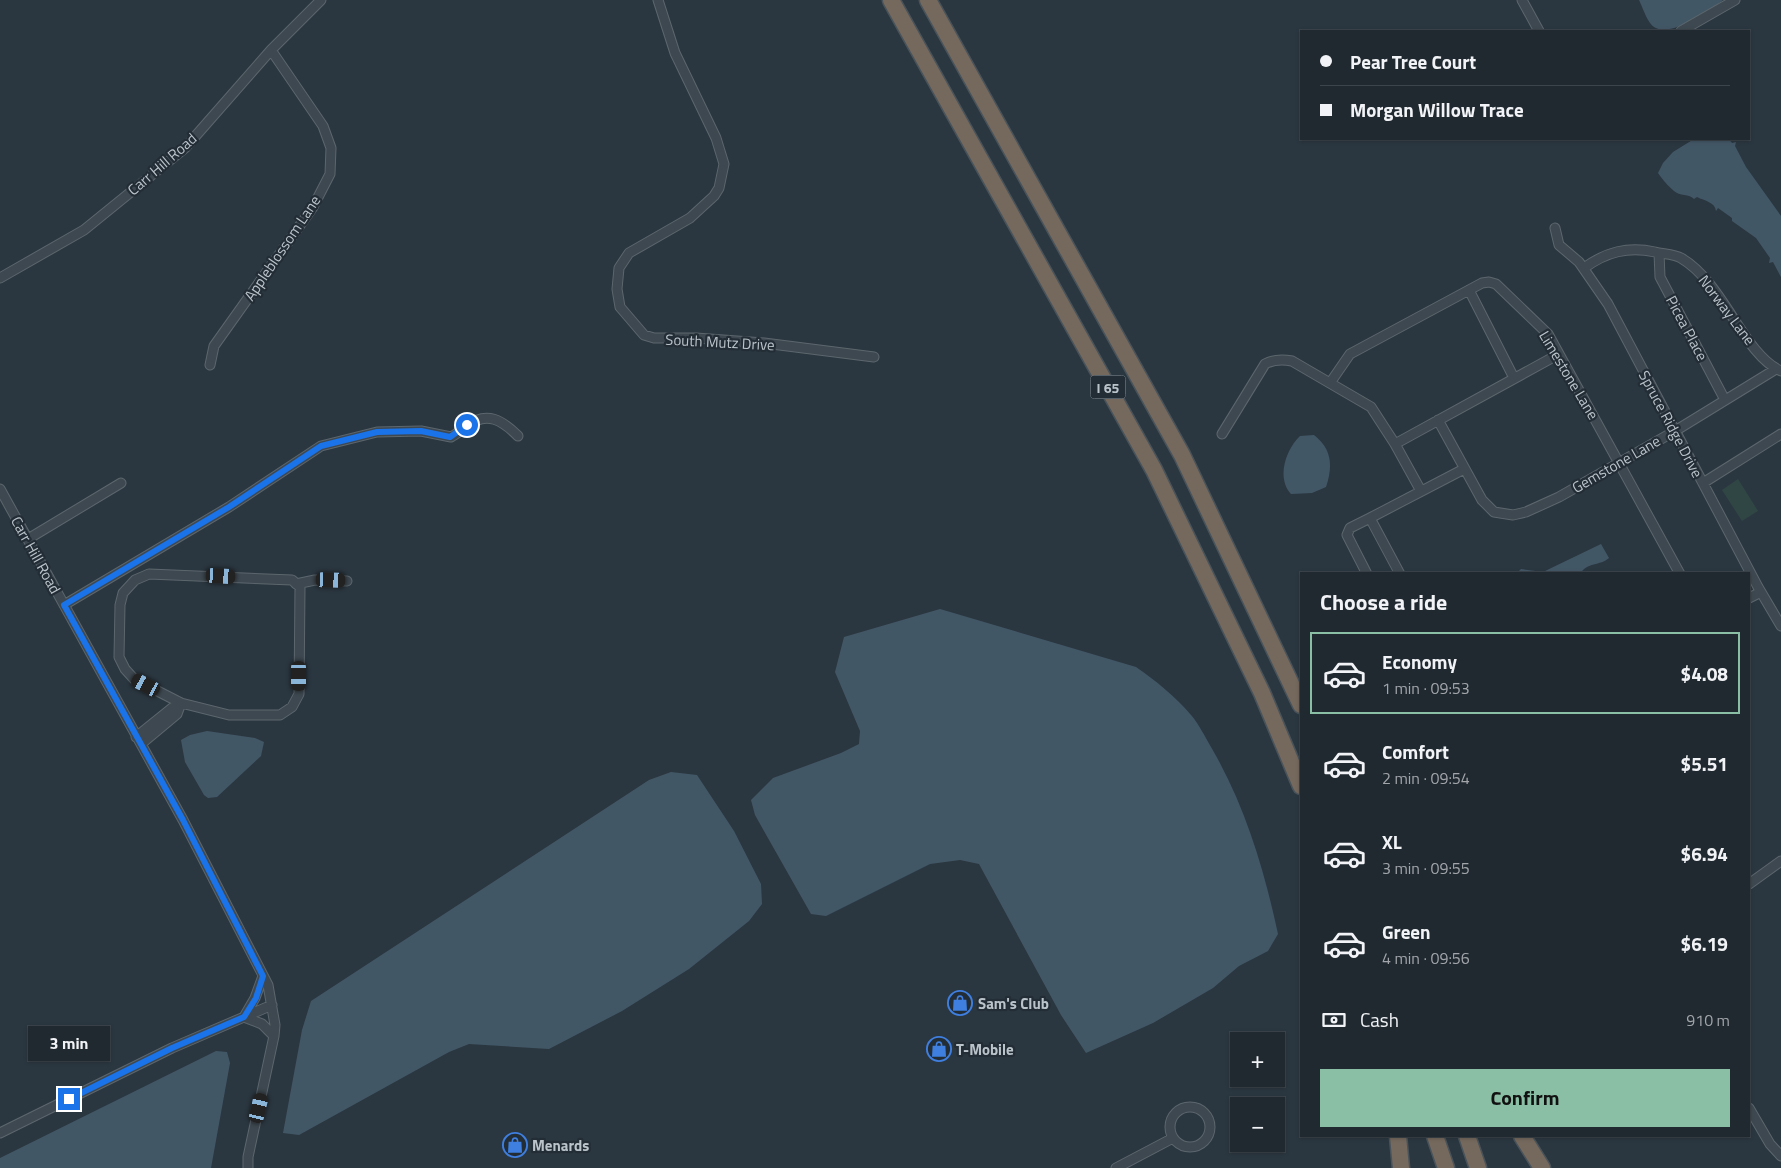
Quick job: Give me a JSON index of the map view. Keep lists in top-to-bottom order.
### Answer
{
  "streets": {
    "highway": ["I 65"],
    "street": [
      "Carr Hill Road",
      "Appleblossom Lane",
      "Norway Lane",
      "Picea Place",
      "South Mutz Drive",
      "Limestone Lane",
      "Spruce Ridge Drive",
      "Gemstone Lane"
    ]
  },
  "crossings": [
    ["Carr Hill Road", "Appleblossom Lane"],
    ["Norway Lane", "Picea Place"],
    ["Norway Lane", "Spruce Ridge Drive"],
    ["Norway Lane", "Gemstone Lane"],
    ["Picea Place", "Gemstone Lane"],
    ["Limestone Lane", "Gemstone Lane"],
    ["Spruce Ridge Drive", "Gemstone Lane"]
  ],
  "places": {
    "shop": ["Sam's Club", "T-Mobile", "Menards"]
  },
  "page": {
    "banner": ["Pear Tree Court", "Morgan Willow Trace"],
    "heading": "Choose a ride",
    "list": [
      {
        "name": "Economy",
        "note": "1 min · 09:53",
        "value": "$4.08"
      },
      {
        "name": "Comfort",
        "note": "2 min · 09:54",
        "value": "$5.51"
      },
      {
        "name": "XL",
        "note": "3 min · 09:55",
        "value": "$6.94"
      },
      {
        "name": "Green",
        "note": "4 min · 09:56",
        "value": "$6.19"
      }
    ],
    "pay": ["Cash", "910 m"],
    "bubble": "3 min",
    "map_buttons": ["+", "−"],
    "buttons": "Confirm"
  }
}
